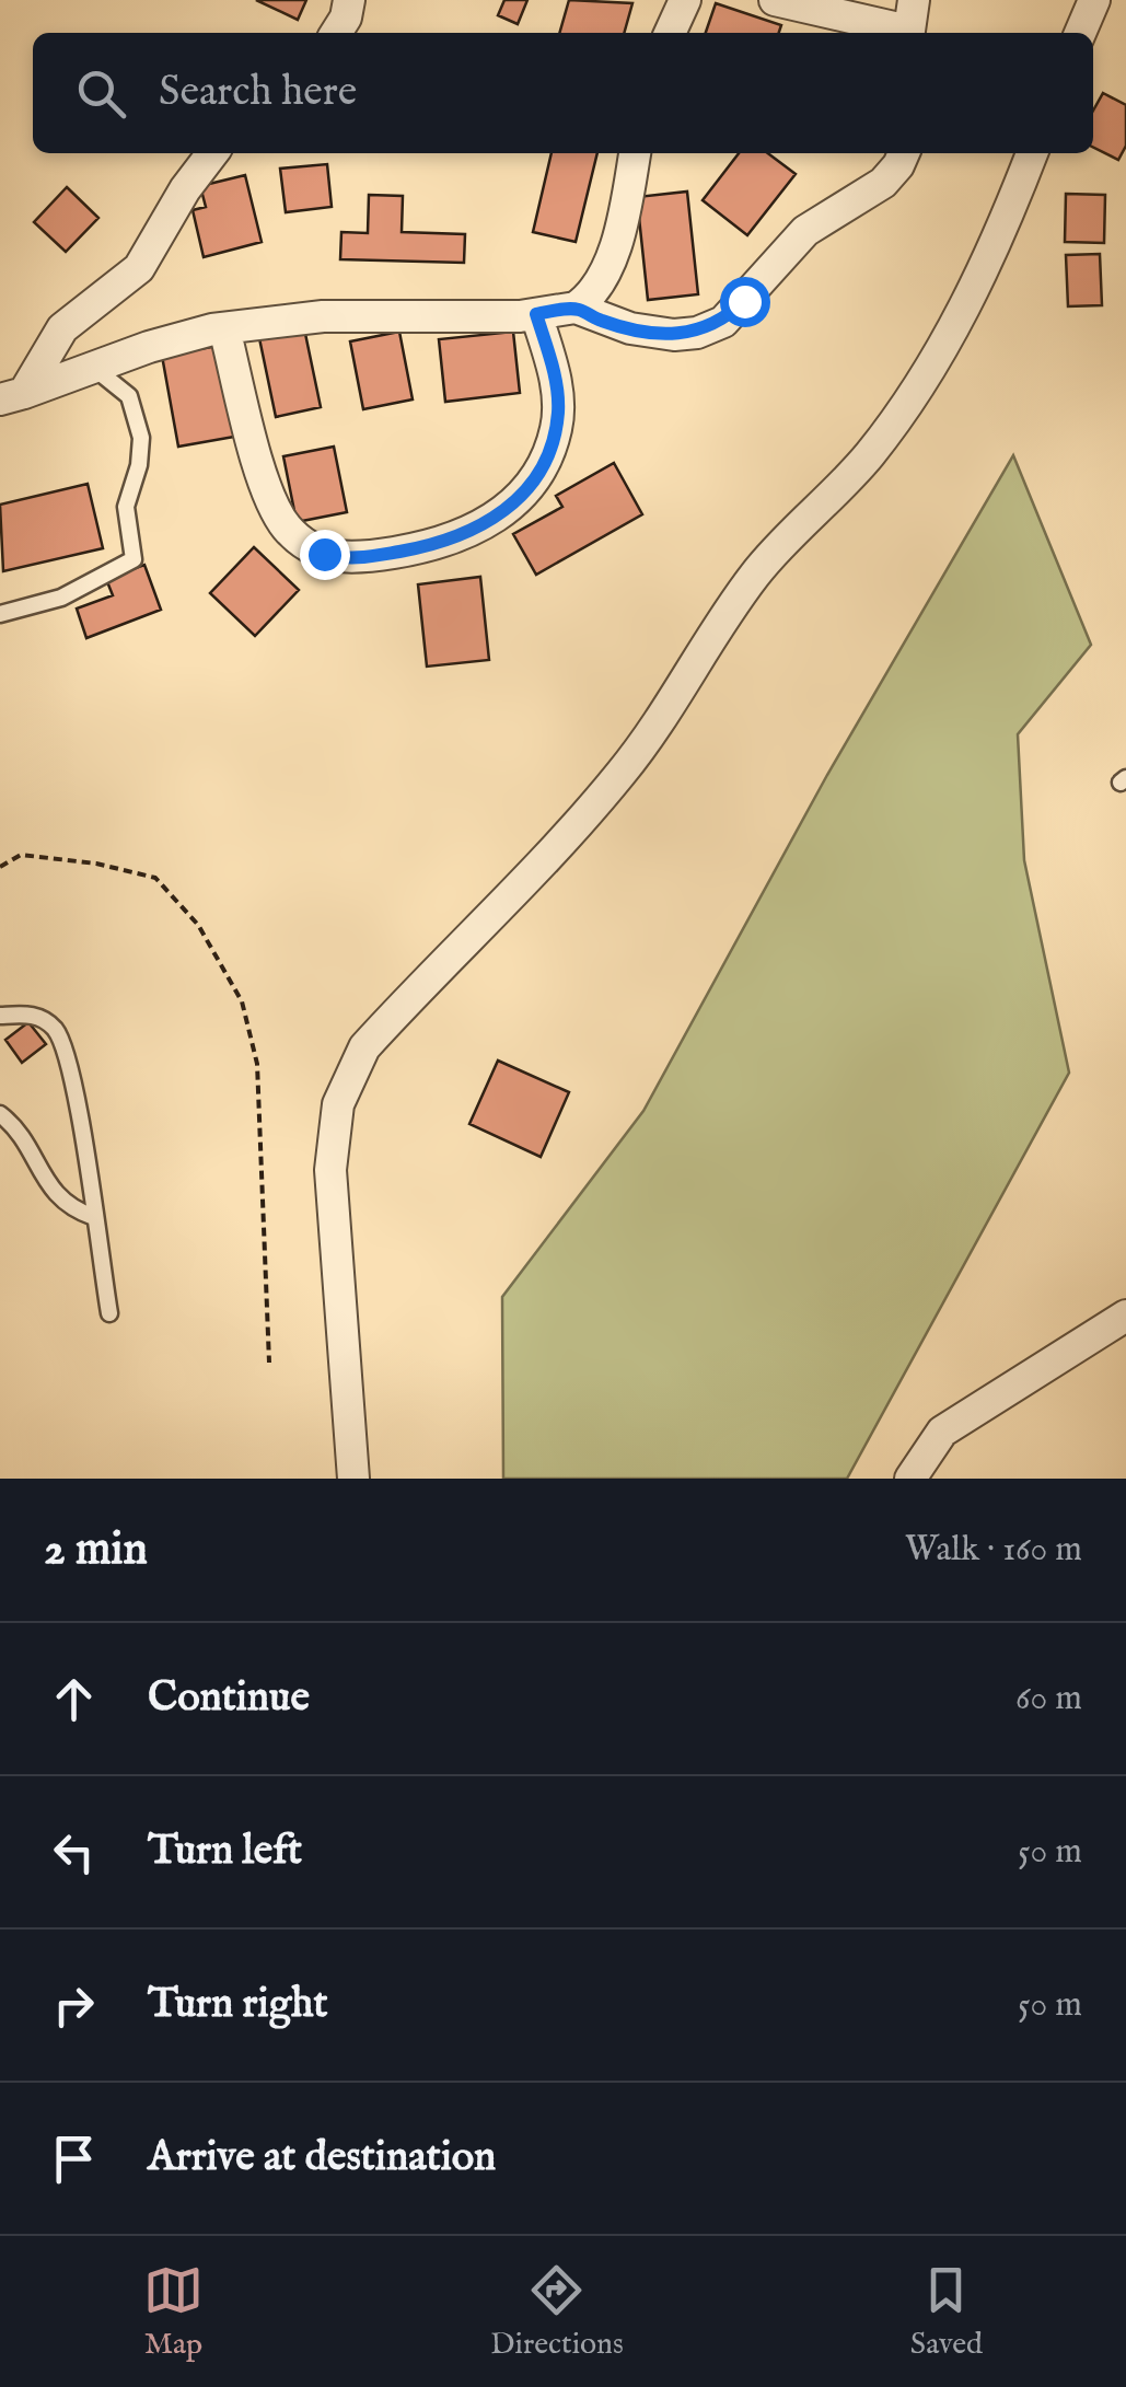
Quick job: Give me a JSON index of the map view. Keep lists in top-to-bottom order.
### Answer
{
  "page": {
    "search": "Search here",
    "heading": ["2 min", "Walk · 160 m"],
    "list": [
      ["Continue", "60 m"],
      ["Turn left", "50 m"],
      ["Turn right", "50 m"],
      "Arrive at destination"
    ],
    "nav": ["Map", "Directions", "Saved"]
  }
}
